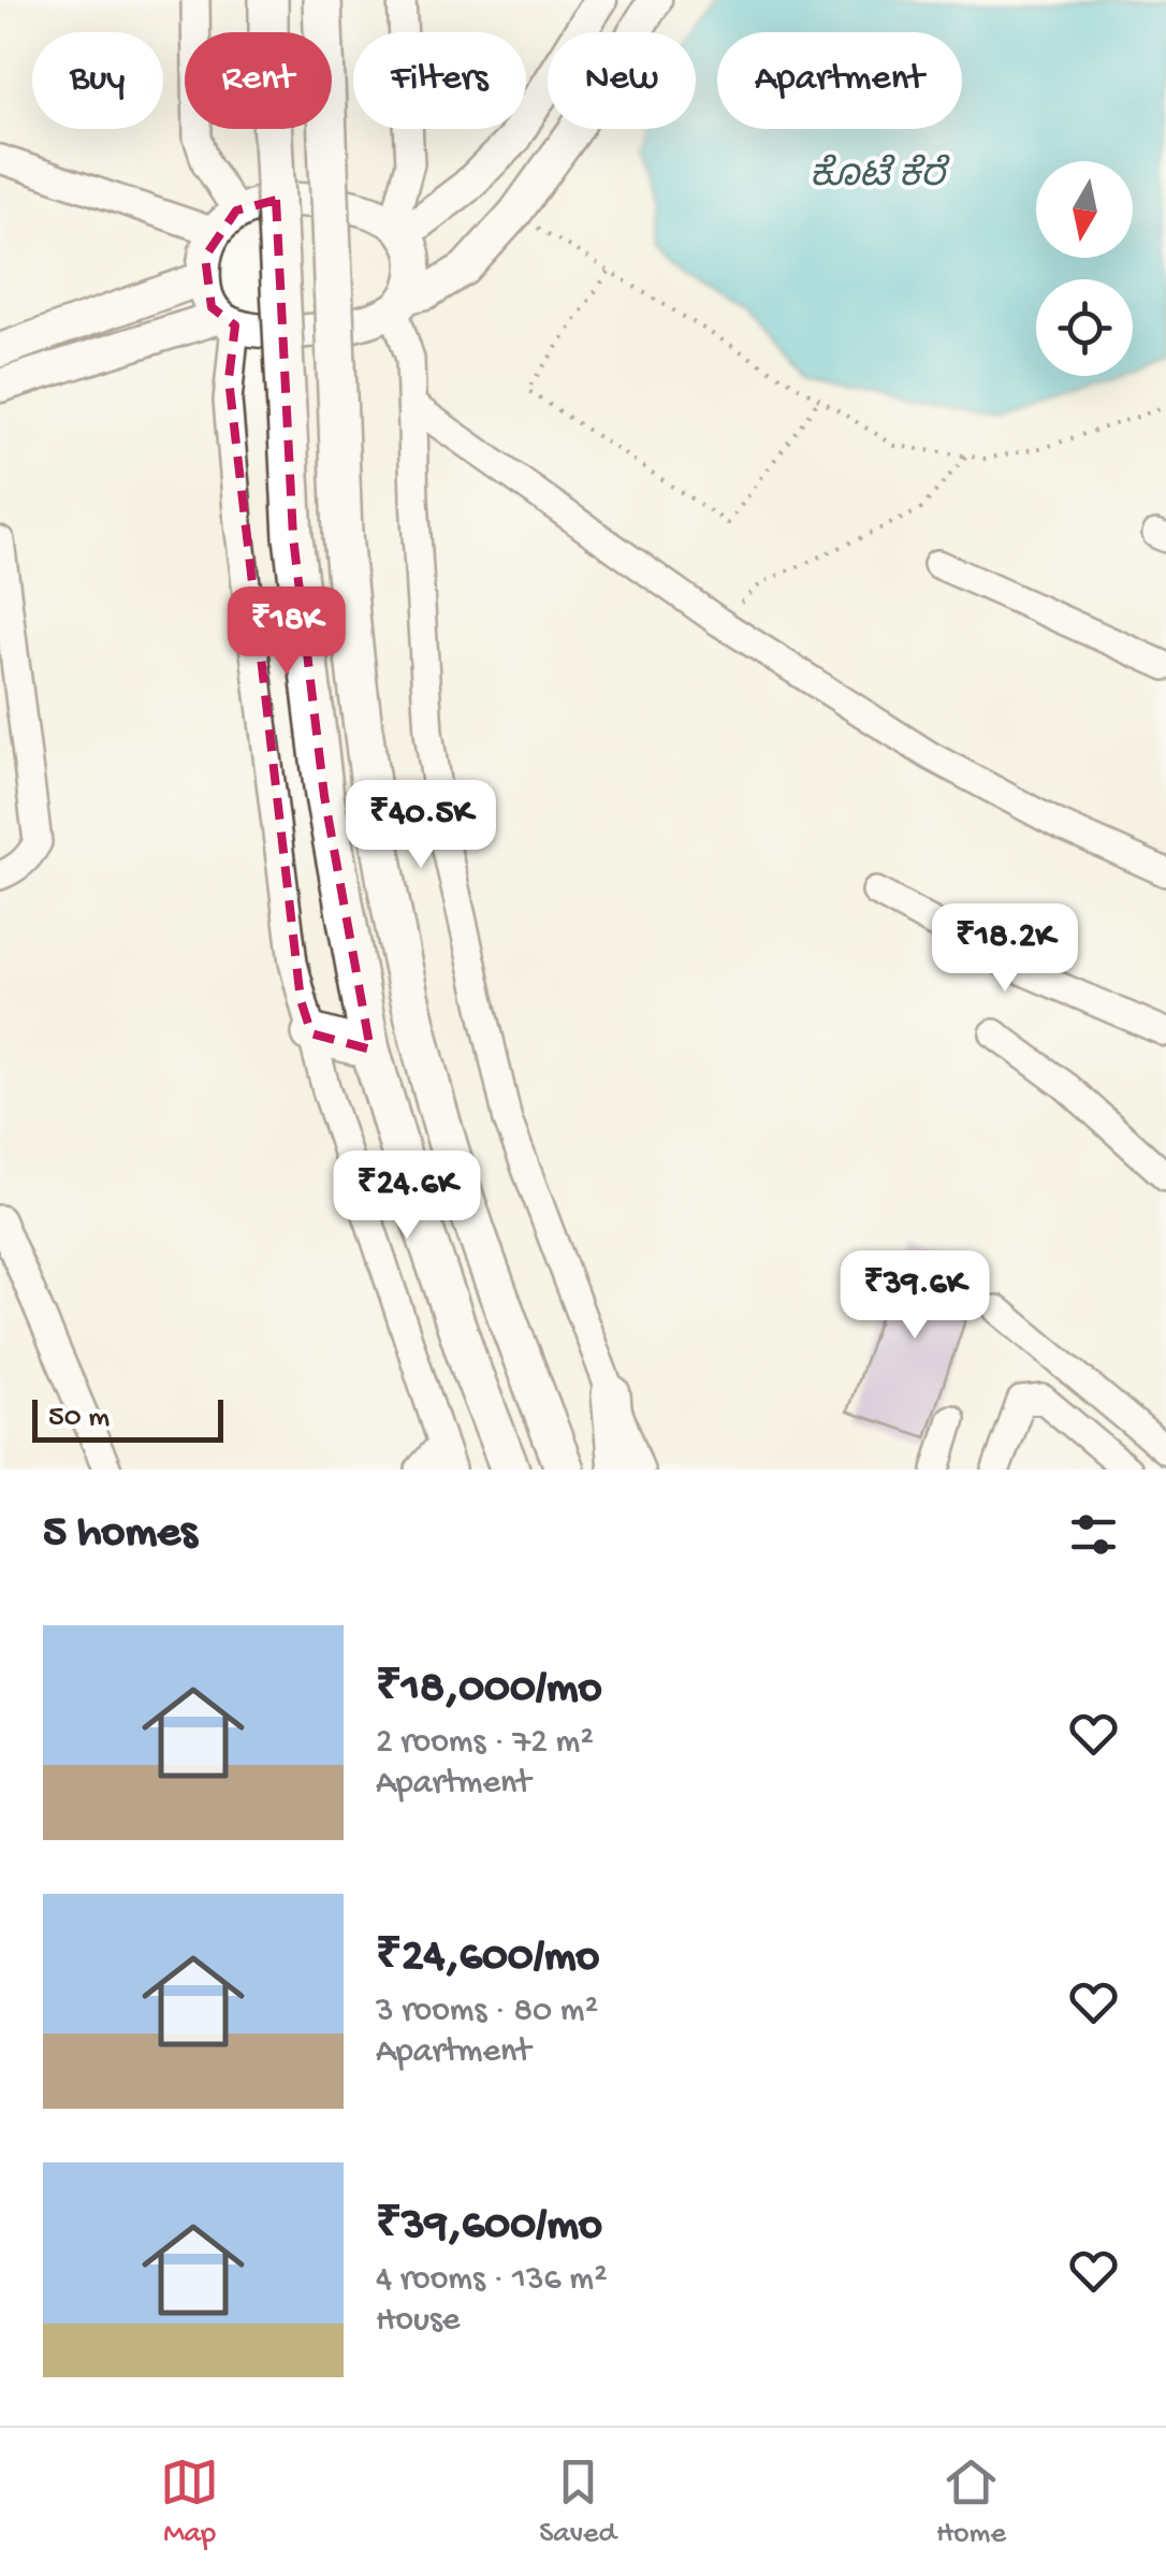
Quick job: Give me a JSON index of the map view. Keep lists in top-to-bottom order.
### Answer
{
  "water": ["ಕೊಟೆ ಕೆರೆ"],
  "scale_bar": "50 m",
  "north": "bottom",
  "page": {
    "chip": [
      "Buy",
      "Rent",
      "Filters",
      "New",
      "Apartment"
    ],
    "price": [
      "₹18K",
      "₹40.5K",
      "₹18.2K",
      "₹24.6K",
      "₹39.6K"
    ],
    "scale": "50 m",
    "heading": "5 homes",
    "list": [
      {
        "name": "₹18,000/mo",
        "note": "2 rooms · 72 m² · Apartment"
      },
      {
        "name": "₹24,600/mo",
        "note": "3 rooms · 80 m² · Apartment"
      },
      {
        "name": "₹39,600/mo",
        "note": "4 rooms · 136 m² · House"
      }
    ],
    "tabs": ["Map", "Saved", "Home"]
  }
}
